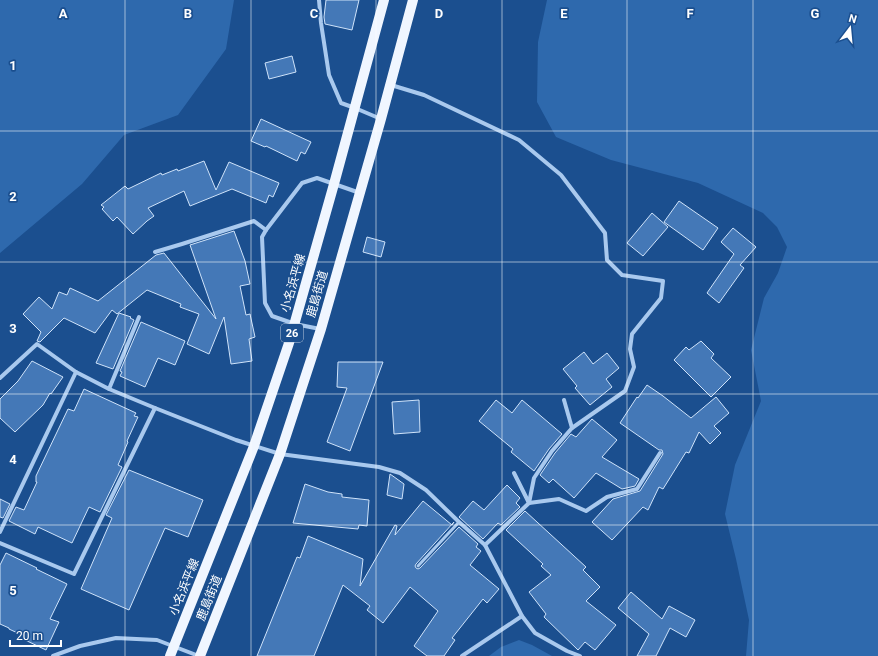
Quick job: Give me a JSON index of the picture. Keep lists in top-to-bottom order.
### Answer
{
  "streets": {
    "main road": ["小名浜平線", "鹿島街道", "26"]
  },
  "scale_bar": "20 m",
  "north": "top",
  "grid": {
    "columns": [
      "A",
      "B",
      "C",
      "D",
      "E",
      "F",
      "G"
    ],
    "rows": [
      "1",
      "2",
      "3",
      "4",
      "5"
    ]
  }
}
